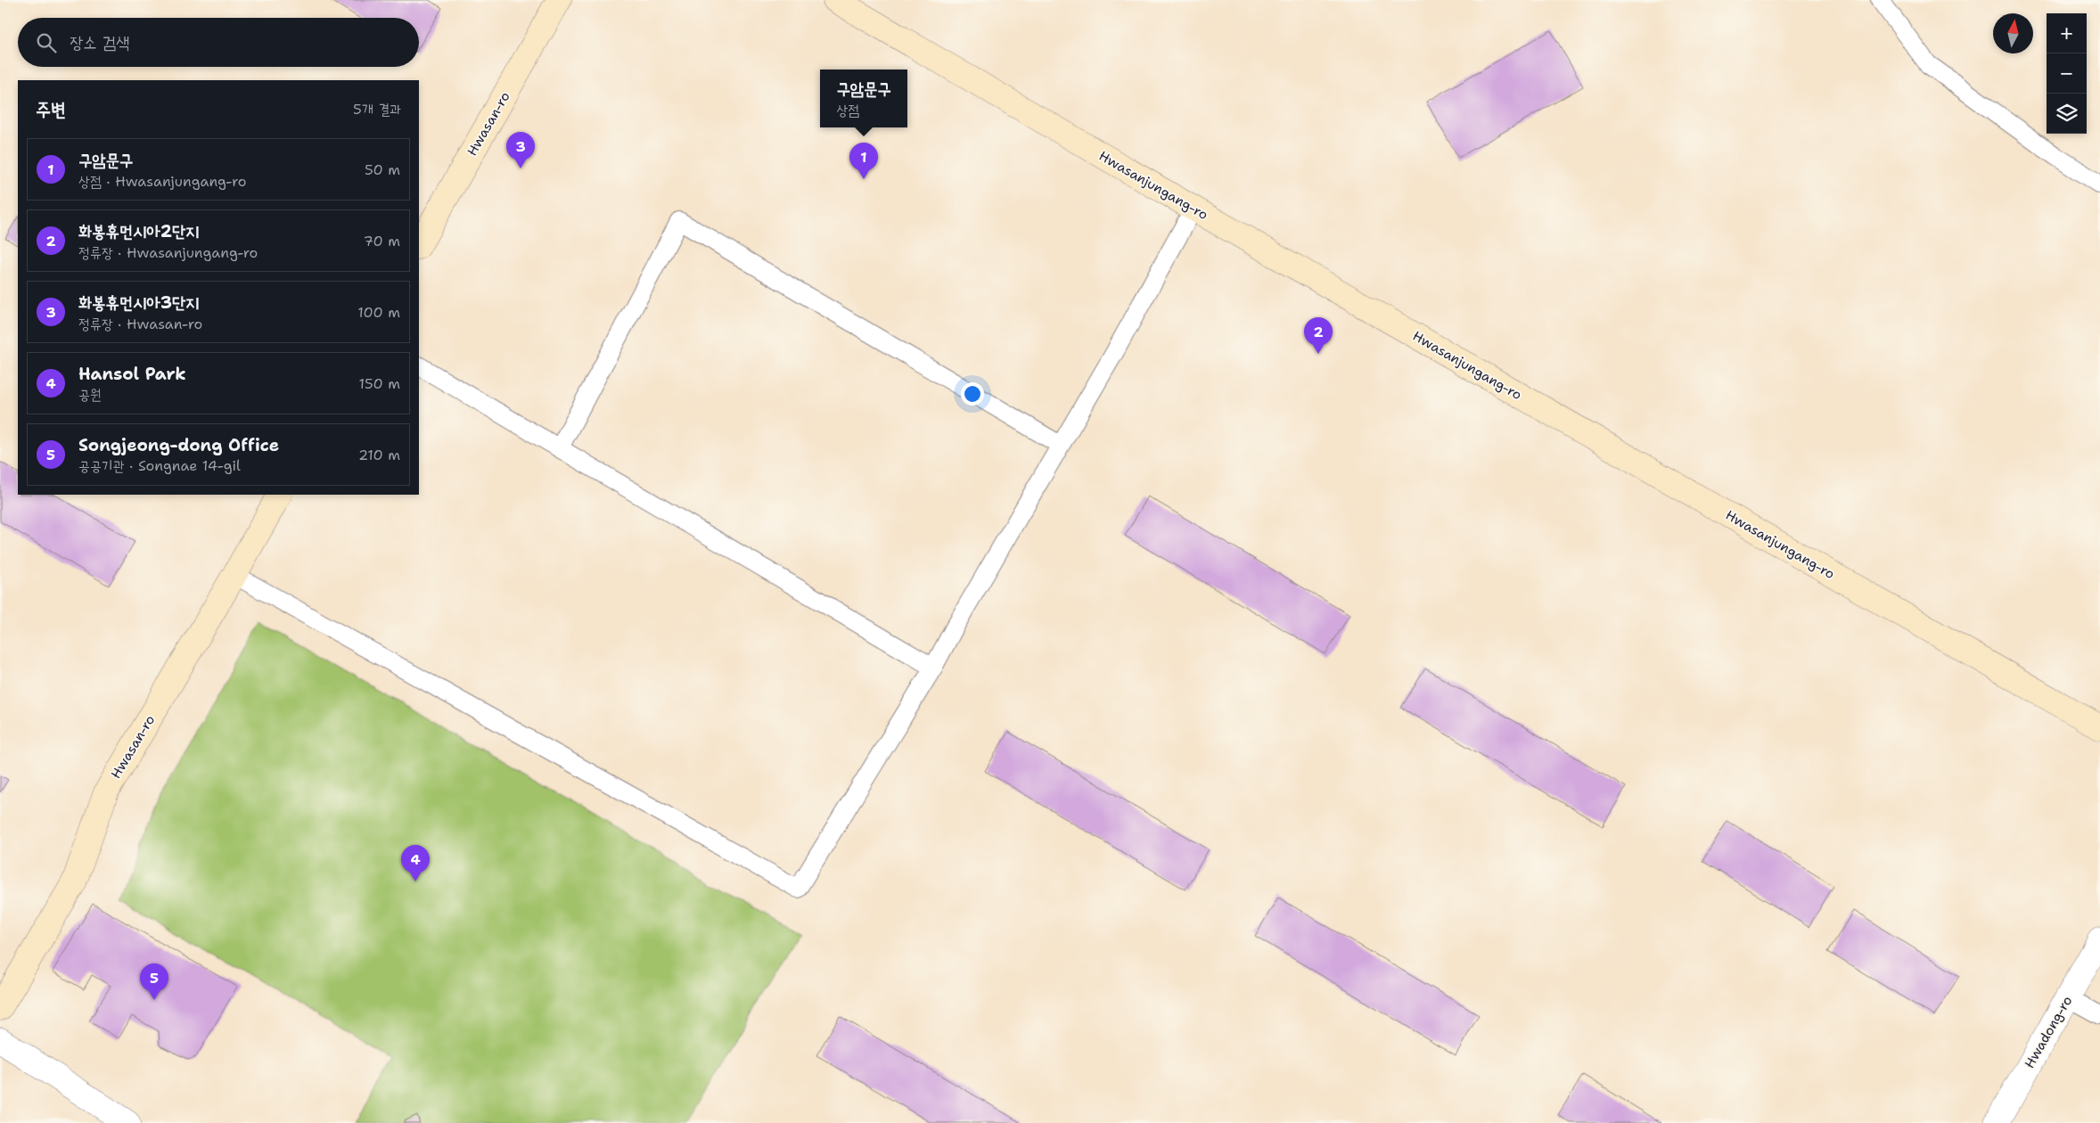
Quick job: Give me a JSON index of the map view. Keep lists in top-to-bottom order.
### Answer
{
  "streets": {
    "main road": ["Hwasan-ro", "Hwasanjungang-ro"],
    "street": ["Hwadong-ro"]
  },
  "north": "top",
  "page": {
    "map_buttons": ["+", "−"],
    "search": "장소 검색",
    "popup": ["구암문구", "상점"],
    "heading": ["주변", "5개 결과"],
    "pins": [
      "3",
      "1",
      "2",
      "4",
      "5"
    ],
    "list": [
      {
        "mark": "1",
        "name": "구암문구",
        "note": "상점 · Hwasanjungang-ro",
        "value": "50 m"
      },
      {
        "mark": "2",
        "name": "화봉휴먼시아2단지",
        "note": "정류장 · Hwasanjungang-ro",
        "value": "70 m"
      },
      {
        "mark": "3",
        "name": "화봉휴먼시아3단지",
        "note": "정류장 · Hwasan-ro",
        "value": "100 m"
      },
      {
        "mark": "4",
        "name": "Hansol Park",
        "note": "공원",
        "value": "150 m"
      },
      {
        "mark": "5",
        "name": "Songjeong-dong Office",
        "note": "공공기관 · Songnae 14-gil",
        "value": "210 m"
      }
    ]
  }
}
